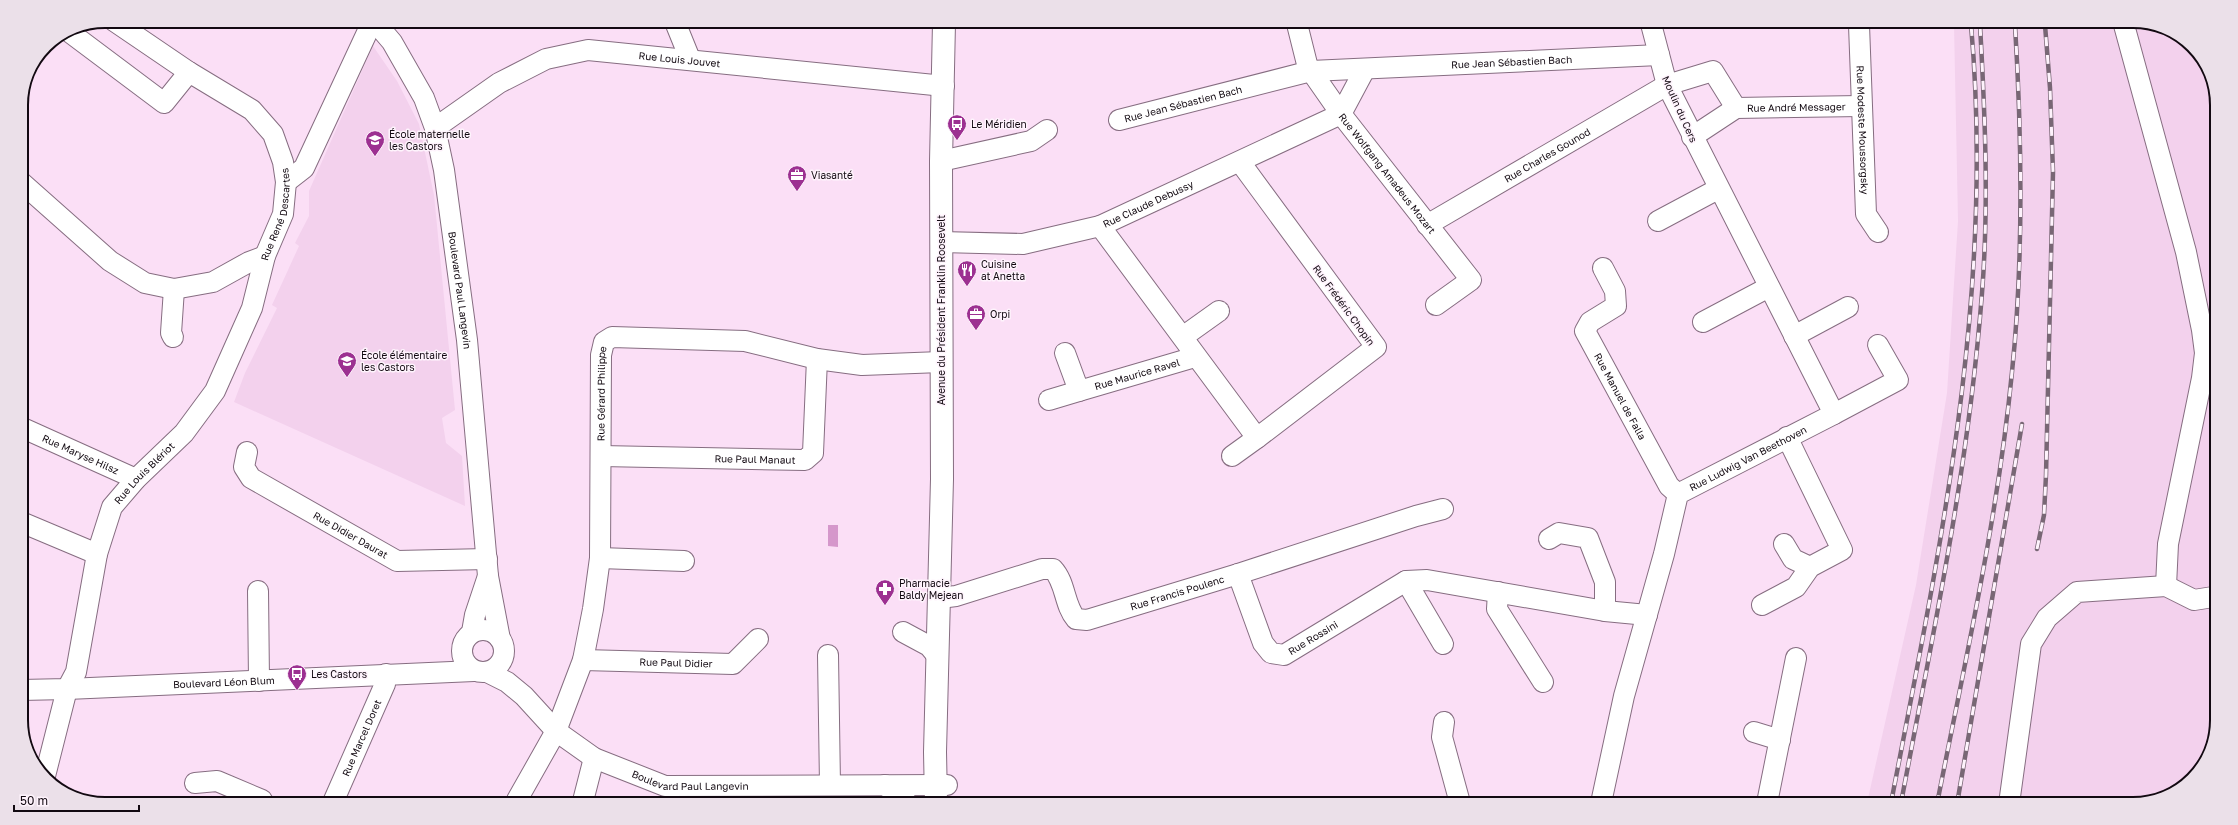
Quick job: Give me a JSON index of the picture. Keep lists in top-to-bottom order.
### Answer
{
  "streets": {
    "main road": ["Avenue du Président Franklin Roosevelt"],
    "street": [
      "Rue Louis Jouvet",
      "Rue Jean Sébastien Bach",
      "Rue André Messager",
      "Moulin du Cers",
      "Rue Modeste Moussorgsky",
      "Rue Charles Gounod",
      "Rue Wolfgang Amadeus Mozart",
      "Rue Claude Debussy",
      "Rue René Descartes",
      "Boulevard Paul Langevin",
      "Rue Frédéric Chopin",
      "Rue Maurice Ravel",
      "Rue Gérard Philippe",
      "Rue Manuel de Falla",
      "Rue Maryse Hilsz",
      "Rue Ludwig Van Beethoven",
      "Rue Paul Manaut",
      "Rue Louis Blériot",
      "Rue Didier Daurat",
      "Rue Francis Poulenc",
      "Rue Rossini",
      "Rue Paul Didier",
      "Boulevard Léon Blum",
      "Rue Marcel Doret"
    ]
  },
  "crossings": [
    ["Rue Louis Jouvet", "Boulevard Paul Langevin"],
    ["Rue Louis Jouvet", "Avenue du Président Franklin Roosevelt"],
    ["Rue Jean Sébastien Bach", "Moulin du Cers"],
    ["Rue Jean Sébastien Bach", "Rue Wolfgang Amadeus Mozart"],
    ["Rue André Messager", "Moulin du Cers"],
    ["Rue André Messager", "Rue Modeste Moussorgsky"],
    ["Rue André Messager", "Rue Charles Gounod"],
    ["Moulin du Cers", "Rue Charles Gounod"],
    ["Rue Charles Gounod", "Rue Wolfgang Amadeus Mozart"],
    ["Rue Wolfgang Amadeus Mozart", "Rue Claude Debussy"],
    ["Rue Claude Debussy", "Rue Frédéric Chopin"],
    ["Rue Claude Debussy", "Avenue du Président Franklin Roosevelt"],
    ["Rue René Descartes", "Rue Louis Blériot"],
    ["Boulevard Paul Langevin", "Avenue du Président Franklin Roosevelt"],
    ["Boulevard Paul Langevin", "Rue Gérard Philippe"],
    ["Boulevard Paul Langevin", "Rue Didier Daurat"],
    ["Boulevard Paul Langevin", "Boulevard Léon Blum"],
    ["Avenue du Président Franklin Roosevelt", "Rue Gérard Philippe"],
    ["Avenue du Président Franklin Roosevelt", "Rue Francis Poulenc"],
    ["Rue Gérard Philippe", "Rue Paul Manaut"],
    ["Rue Gérard Philippe", "Rue Paul Didier"],
    ["Rue Manuel de Falla", "Rue Ludwig Van Beethoven"],
    ["Rue Maryse Hilsz", "Rue Louis Blériot"],
    ["Rue Ludwig Van Beethoven", "Rue Rossini"],
    ["Rue Louis Blériot", "Boulevard Léon Blum"],
    ["Rue Francis Poulenc", "Rue Rossini"],
    ["Boulevard Léon Blum", "Rue Marcel Doret"]
  ],
  "places": {
    "bus stop": ["Le Méridien", "Les Castors"],
    "school or university": ["École maternelle les Castors", "École élémentaire les Castors"],
    "office": ["Viasanté", "Orpi"],
    "restaurant": ["Cuisine at Anetta"],
    "pharmacy": ["Pharmacie Baldy Mejean"]
  },
  "scale_bar": "50 m"
}
